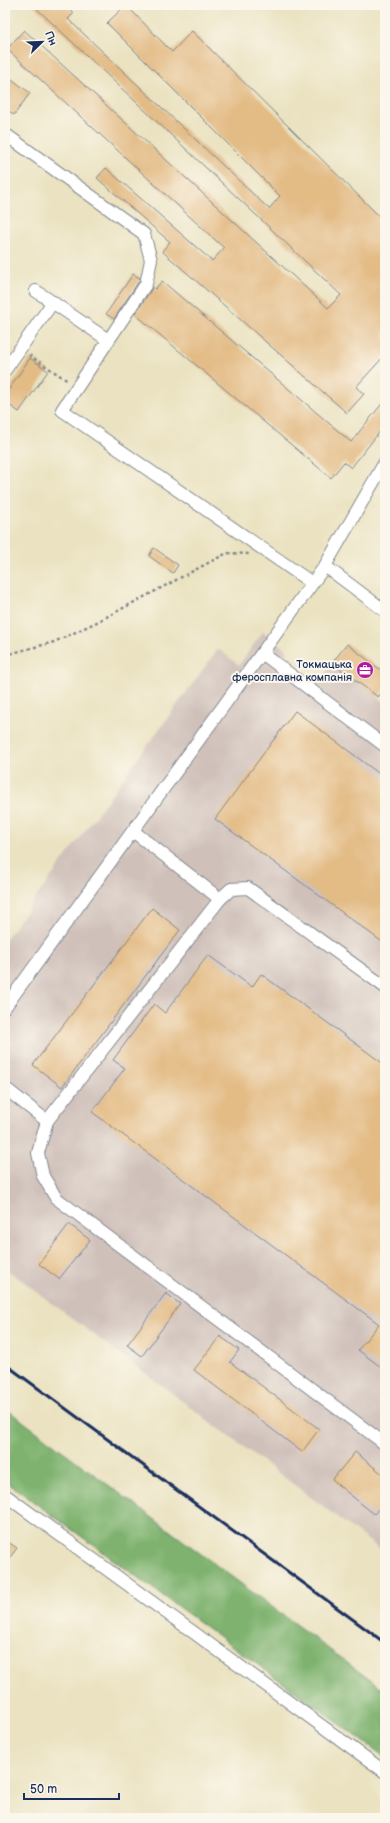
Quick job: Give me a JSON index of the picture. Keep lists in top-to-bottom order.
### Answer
{
  "places": {
    "office": ["Токмацька феросплавна компанія"]
  },
  "scale_bar": "50 m",
  "north": "top right"
}
